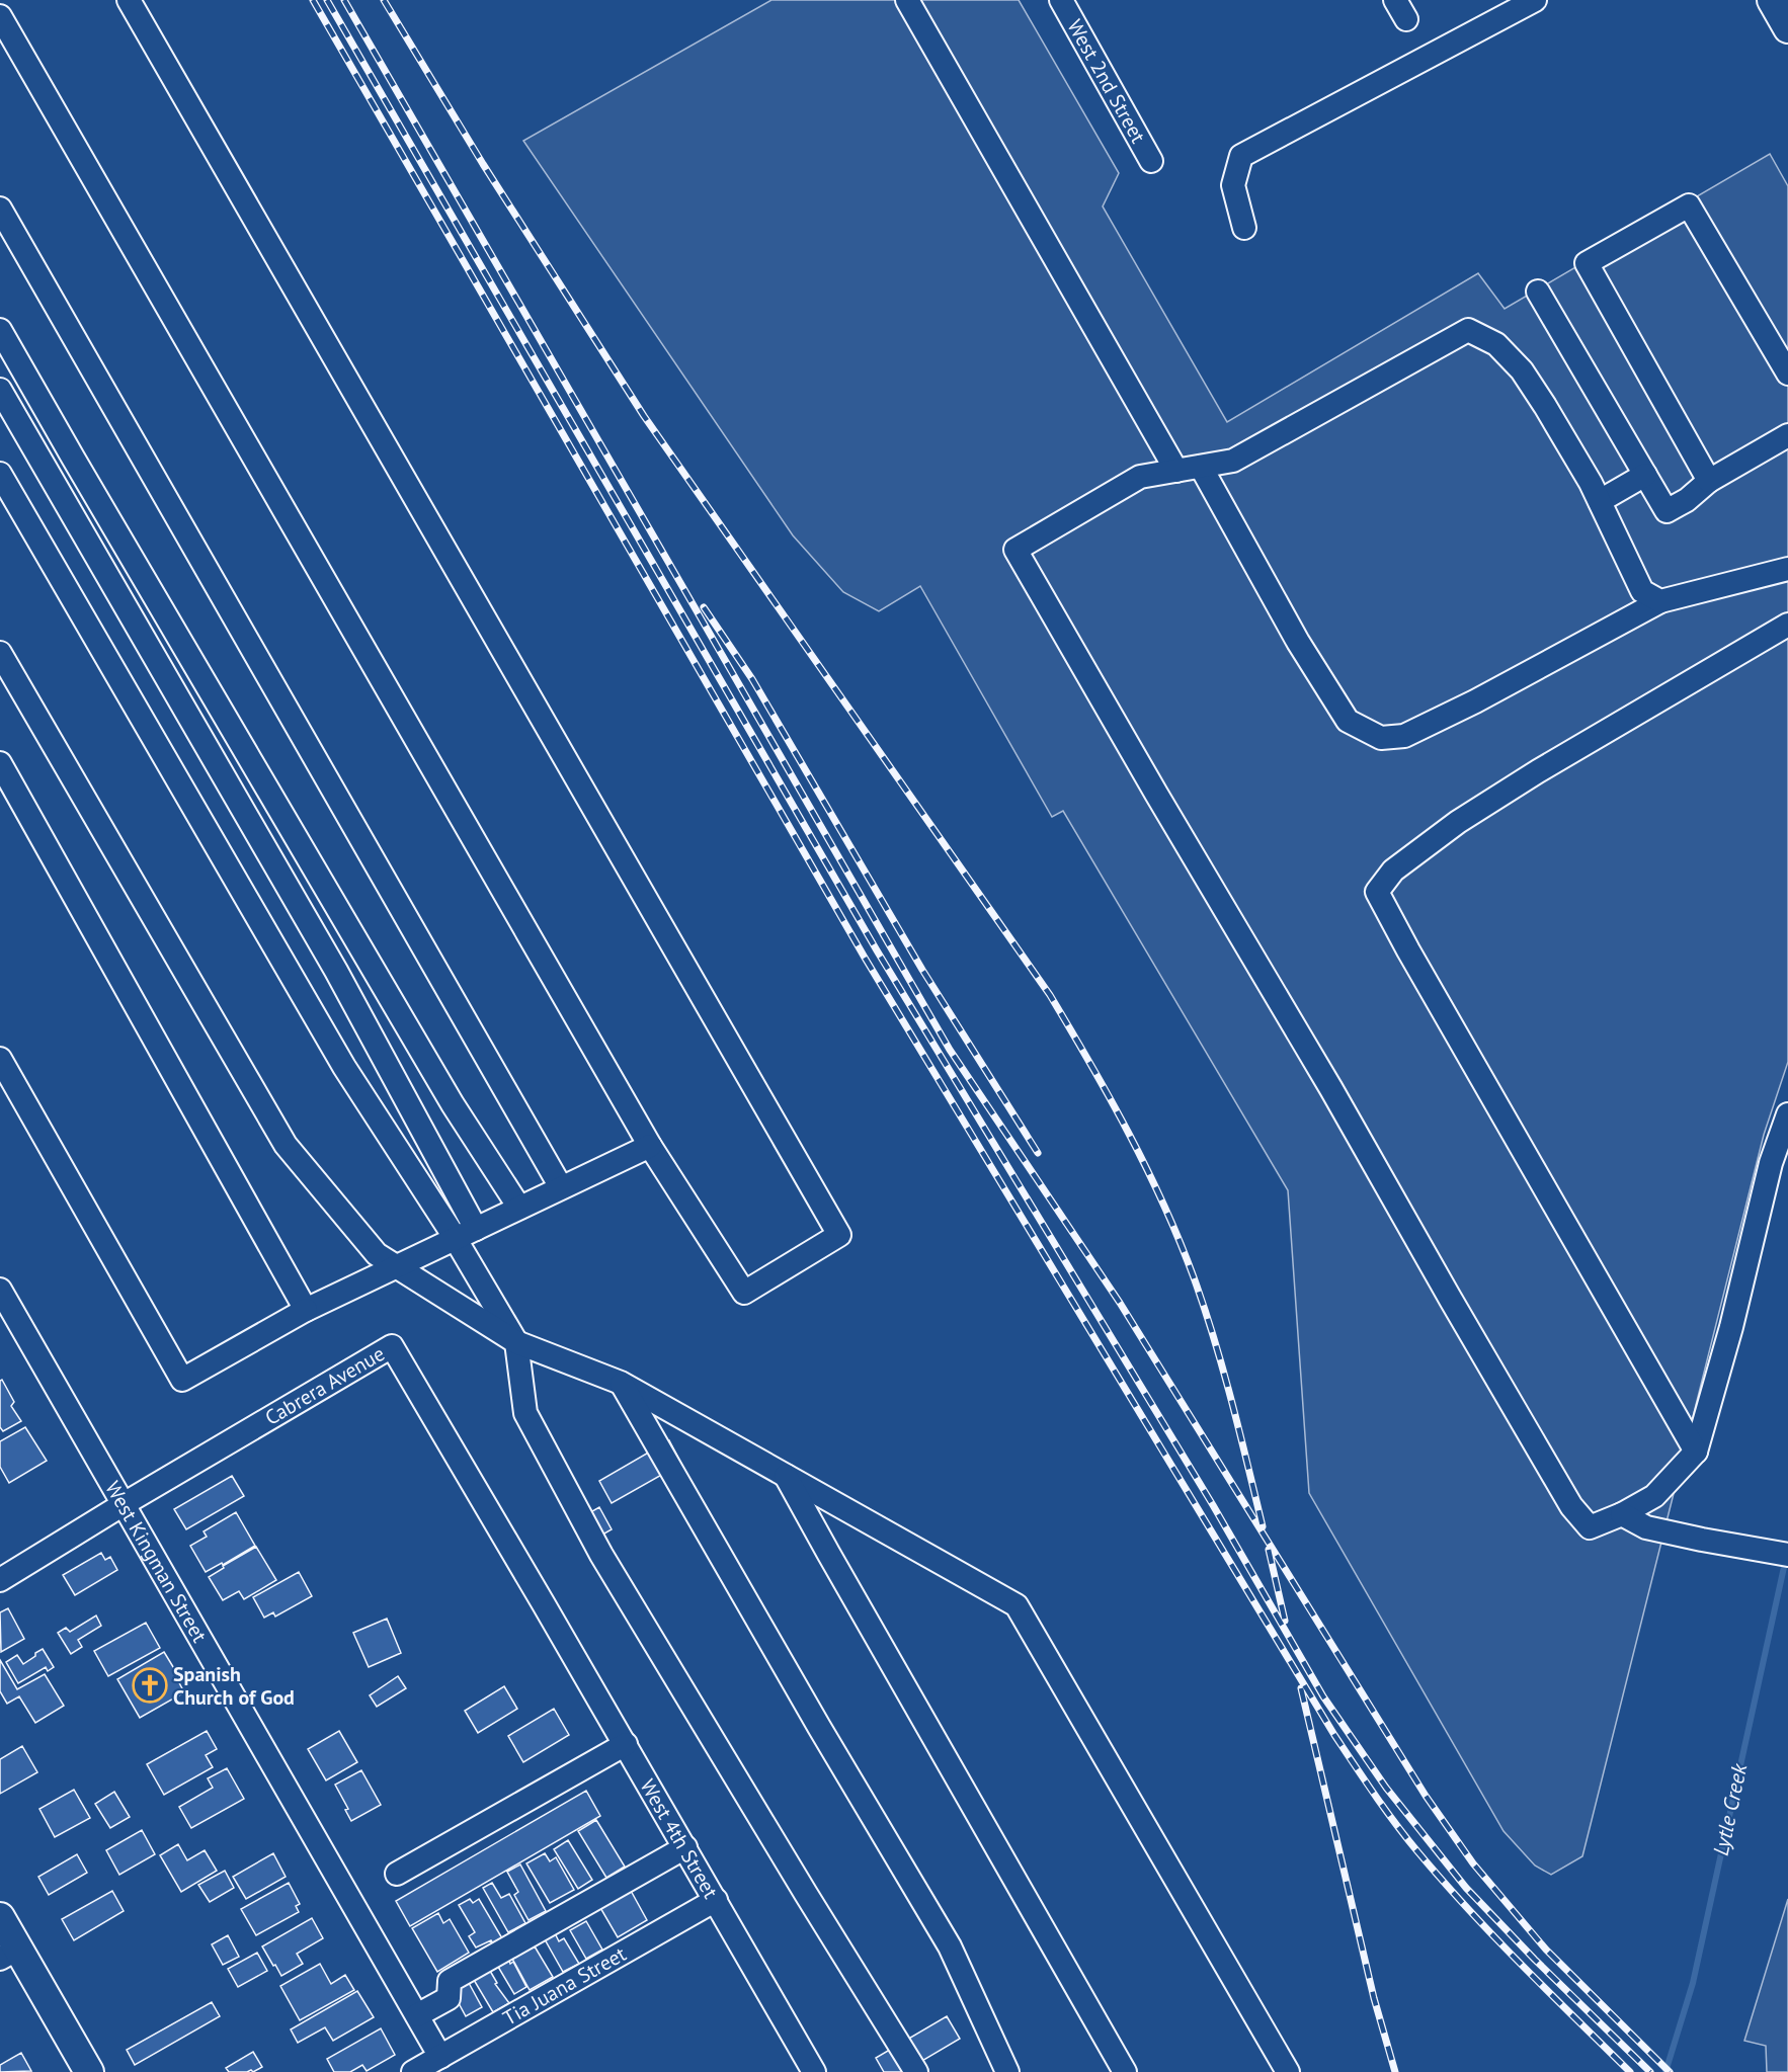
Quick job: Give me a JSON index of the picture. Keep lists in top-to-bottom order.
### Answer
{
  "streets": {
    "street": [
      "West 2nd Street",
      "Cabrera Avenue",
      "West Kingman Street",
      "West 4th Street",
      "Tia Juana Street"
    ]
  },
  "crossings": [
    ["Cabrera Avenue", "West Kingman Street"],
    ["Cabrera Avenue", "West 4th Street"],
    ["West Kingman Street", "Tia Juana Street"],
    ["West 4th Street", "Tia Juana Street"]
  ],
  "water": ["Lytle Creek"],
  "places": {
    "church": ["Spanish Church of God"]
  }
}
